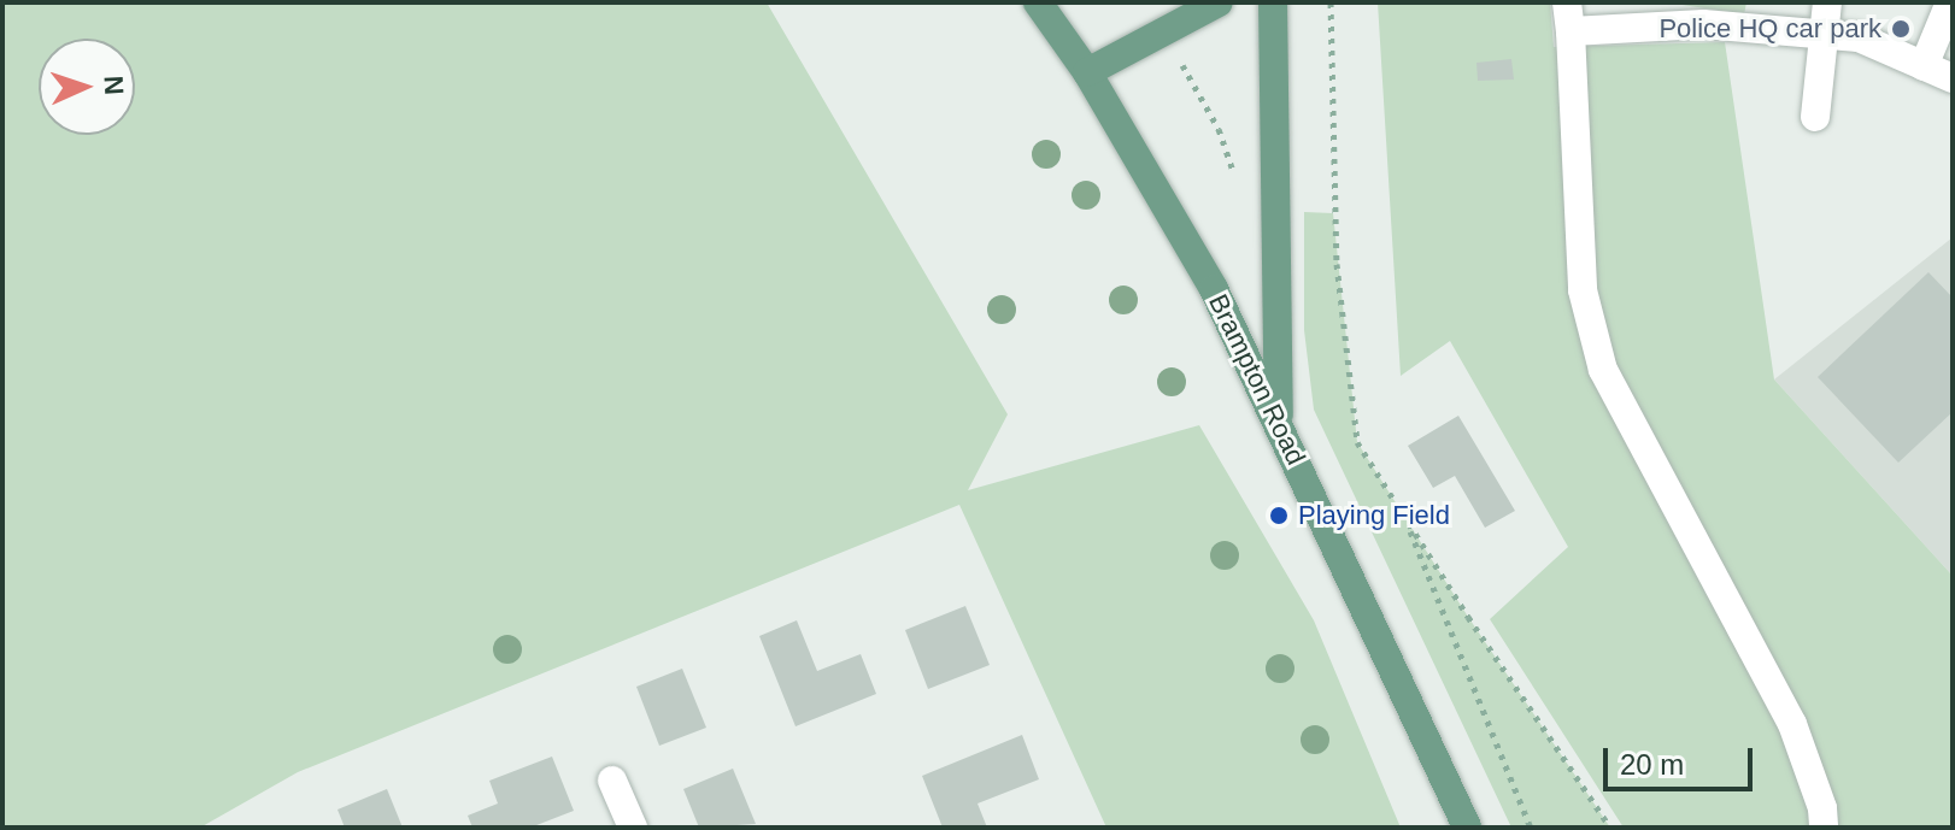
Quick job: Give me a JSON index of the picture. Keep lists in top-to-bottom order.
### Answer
{
  "streets": {
    "main road": ["Brampton Road"]
  },
  "places": ["Police HQ car park", "Playing Field"],
  "scale_bar": "20 m",
  "north": "right"
}
